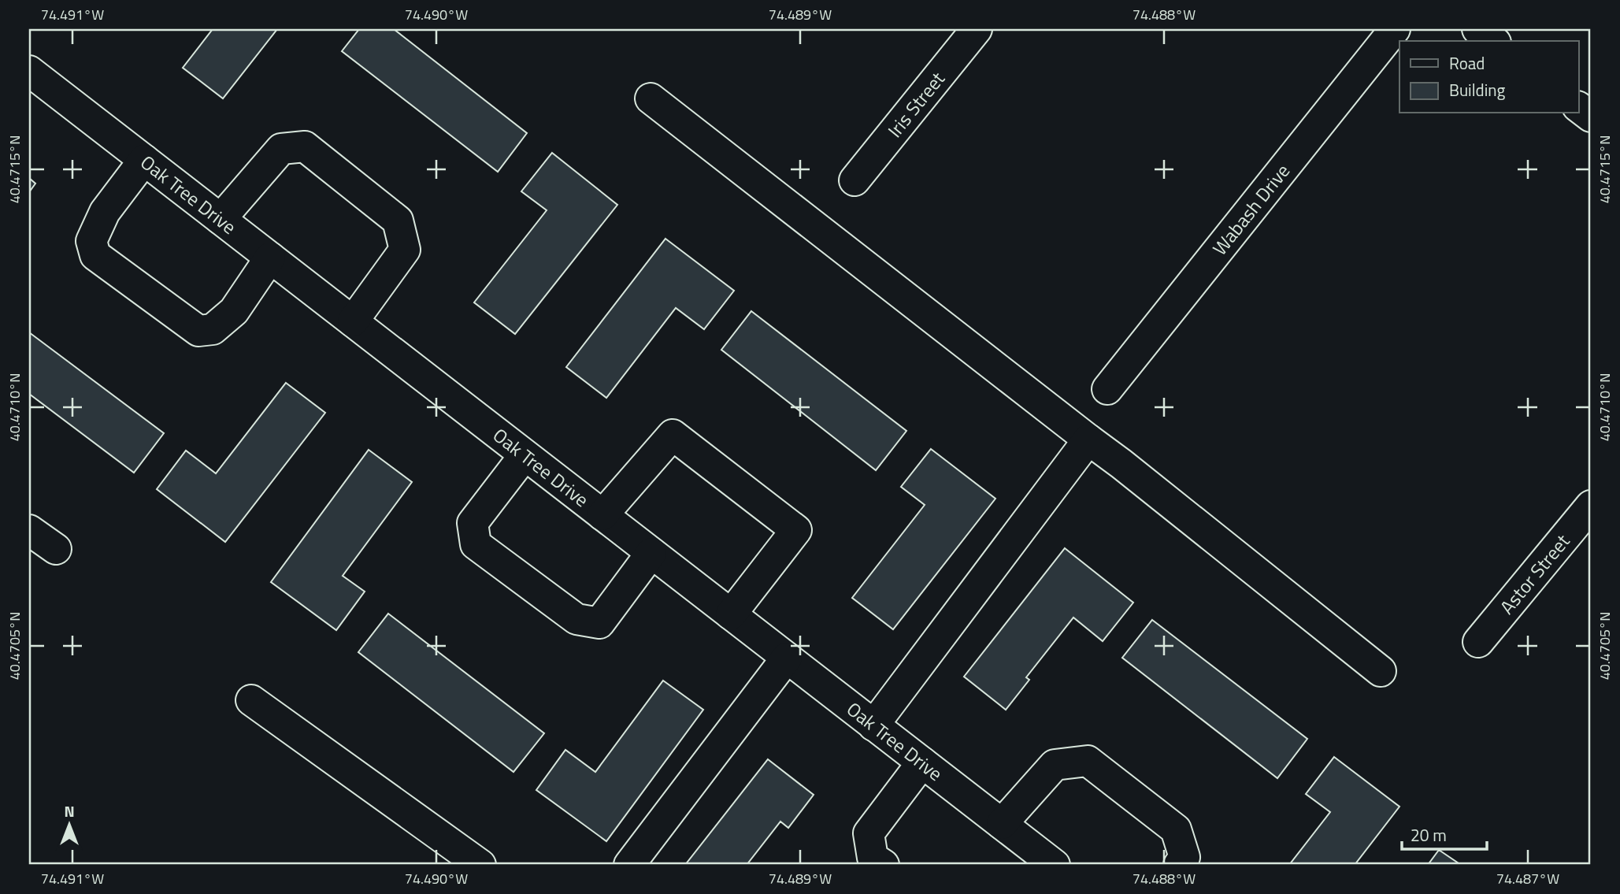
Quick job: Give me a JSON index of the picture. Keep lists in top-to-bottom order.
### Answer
{
  "streets": {
    "street": [
      "Iris Street",
      "Oak Tree Drive",
      "Wabash Drive",
      "Astor Street"
    ]
  },
  "legend": ["Road", "Building"],
  "scale_bar": "20 m",
  "north": "top",
  "coordinates": [
    "74.491°W",
    "74.490°W",
    "74.489°W",
    "74.488°W",
    "40.4715°N",
    "40.4710°N",
    "40.4705°N",
    "74.487°W"
  ]
}
